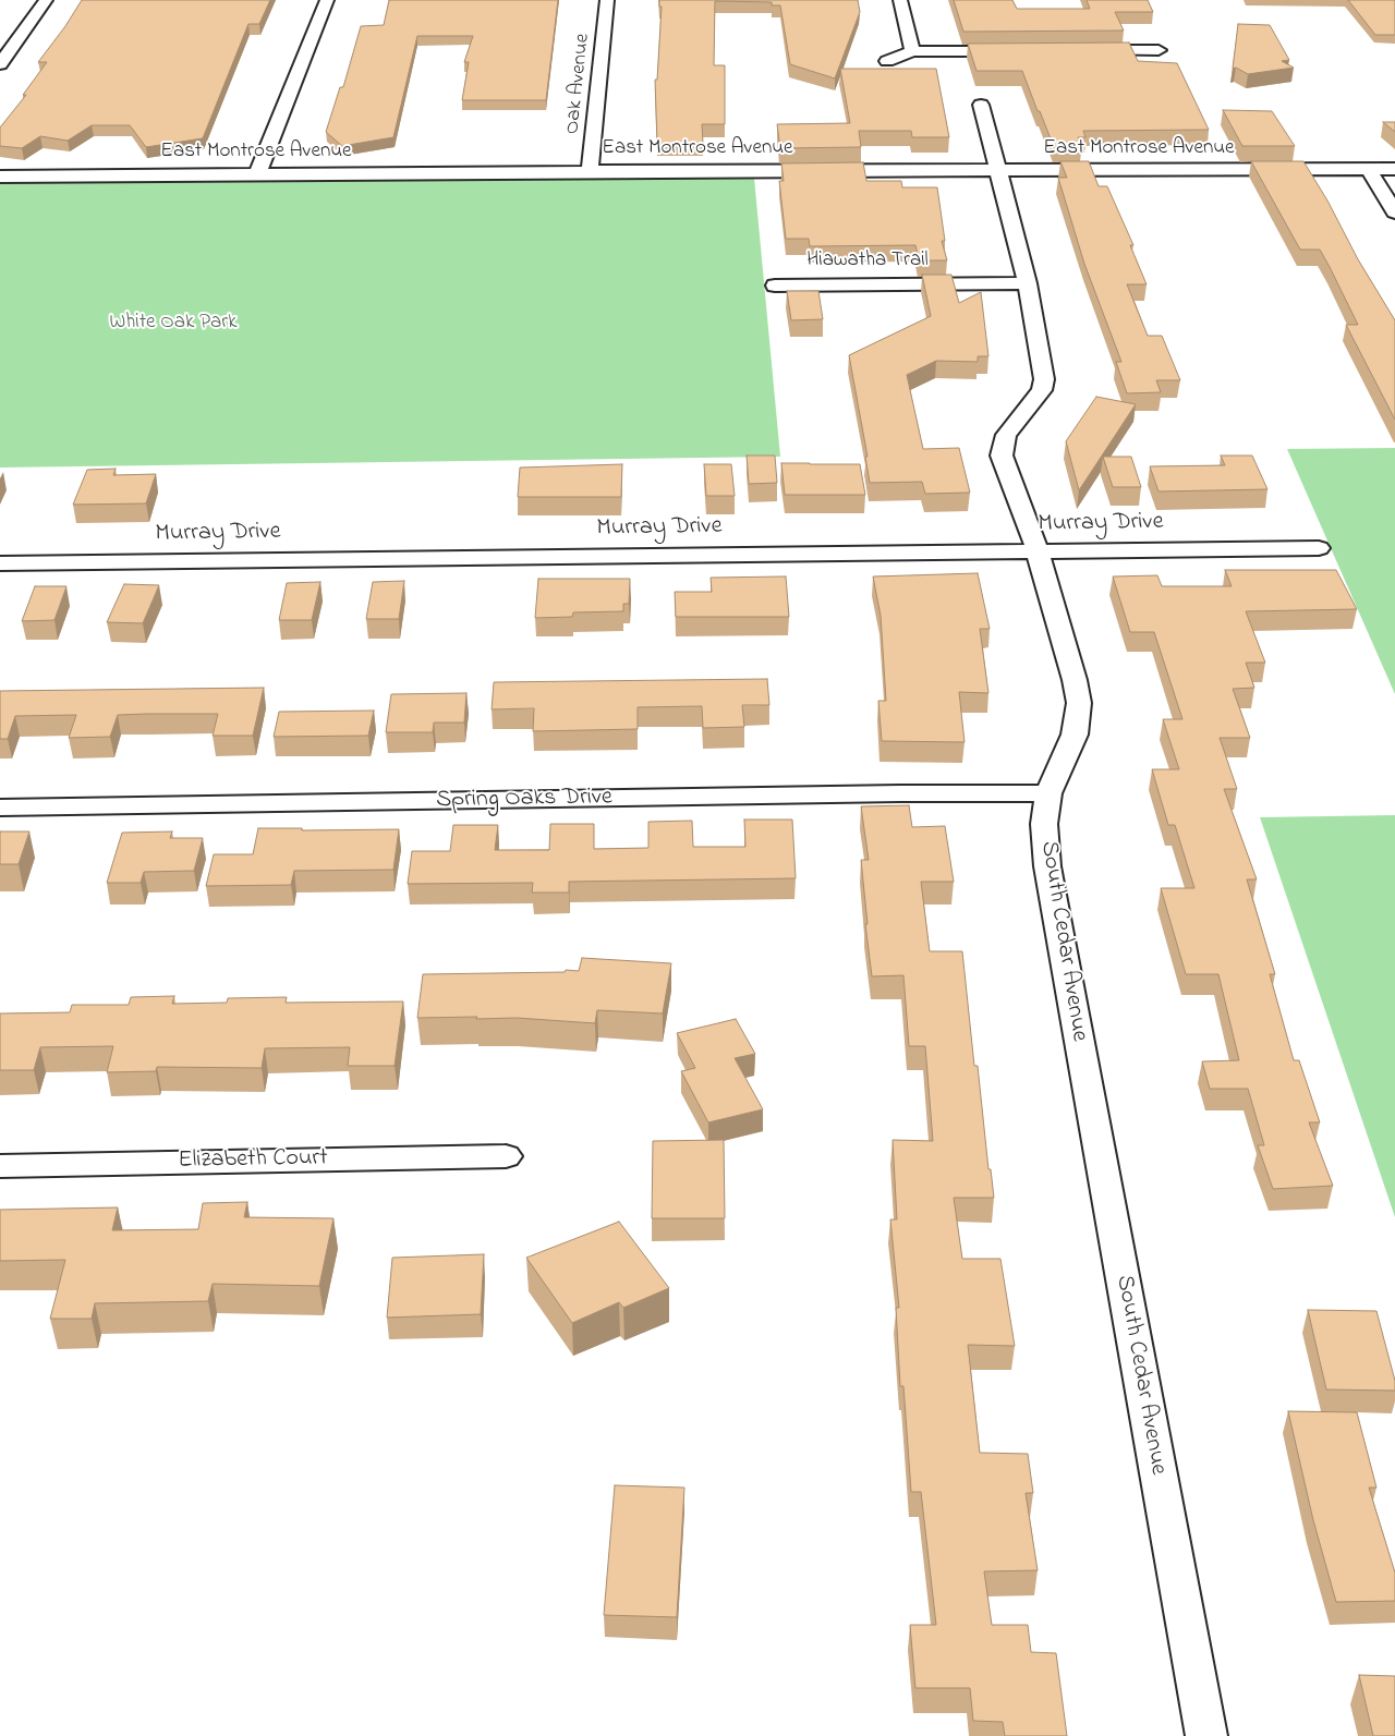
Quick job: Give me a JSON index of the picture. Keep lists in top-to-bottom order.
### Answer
{
  "streets": {
    "street": [
      "Oak Avenue",
      "East Montrose Avenue",
      "Hiawatha Trail",
      "Murray Drive",
      "Spring Oaks Drive",
      "South Cedar Avenue",
      "Elizabeth Court"
    ]
  },
  "crossings": [
    ["Oak Avenue", "East Montrose Avenue"],
    ["East Montrose Avenue", "South Cedar Avenue"],
    ["Hiawatha Trail", "South Cedar Avenue"],
    ["Murray Drive", "South Cedar Avenue"],
    ["Spring Oaks Drive", "South Cedar Avenue"]
  ],
  "parks": ["White Oak Park"]
}
